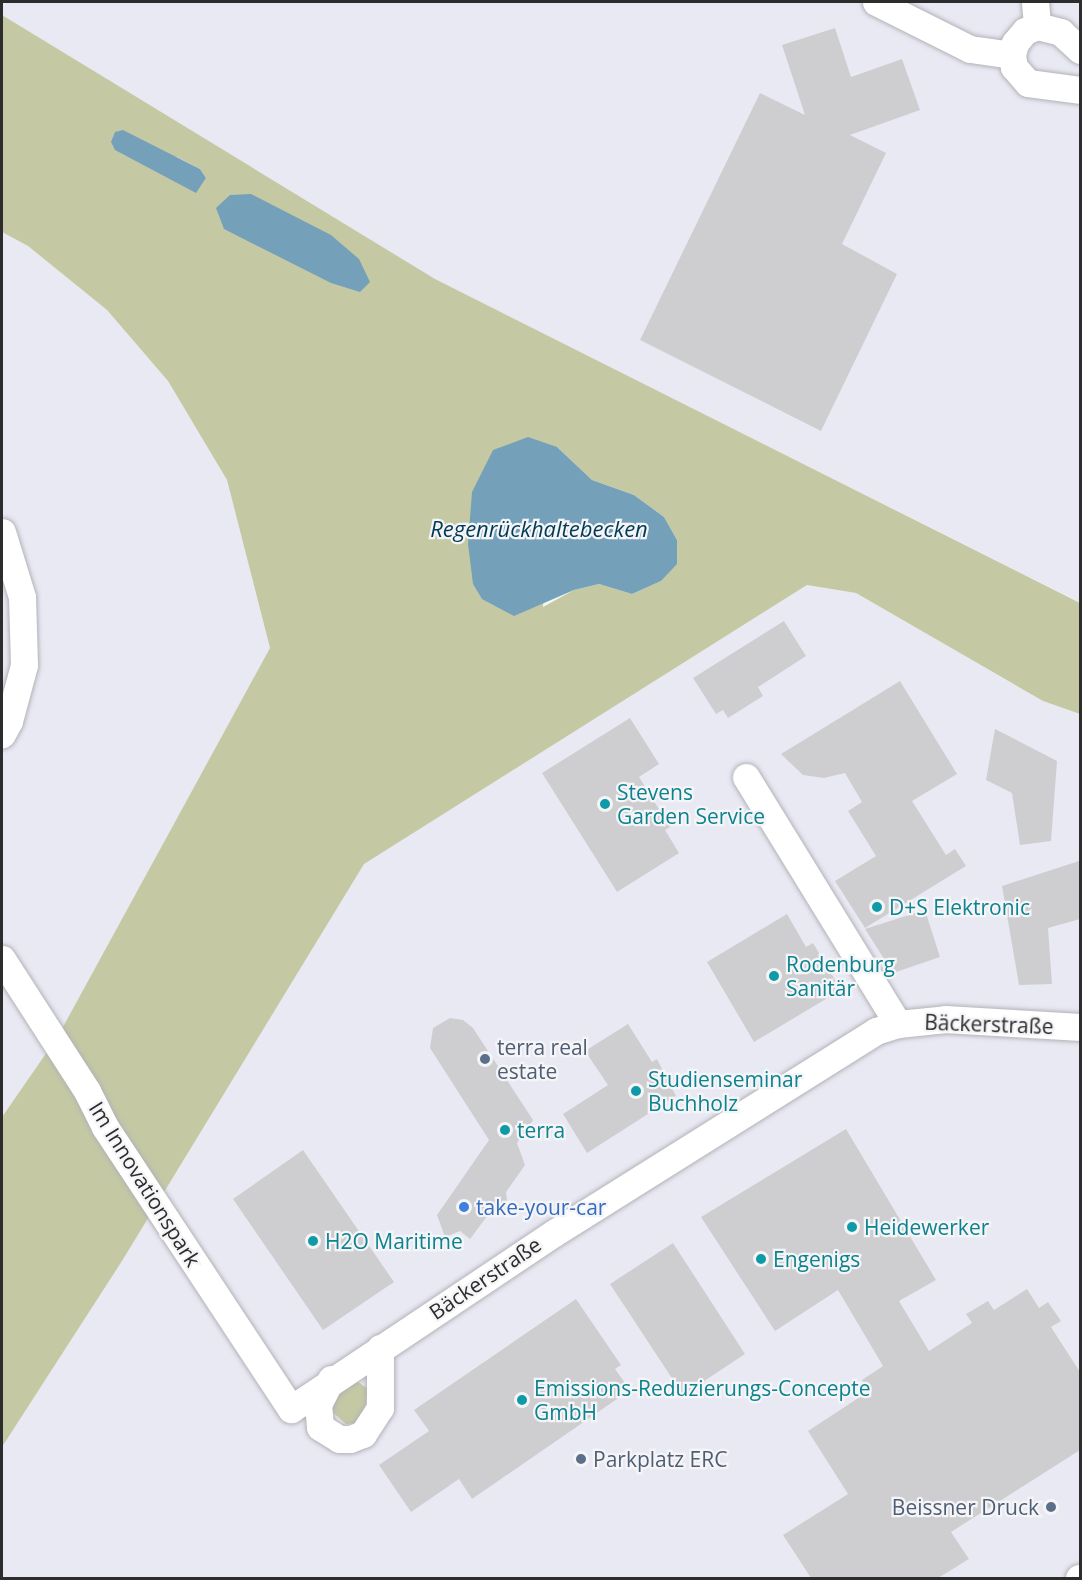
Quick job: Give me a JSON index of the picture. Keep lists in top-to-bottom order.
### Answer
{
  "streets": {
    "street": ["Bäckerstraße", "Im Innovationspark"]
  },
  "crossings": [
    ["Bäckerstraße", "Im Innovationspark"]
  ],
  "water": ["Regenrückhaltebecken"],
  "places": [
    "Stevens Garden Service",
    "D+S Elektronic",
    "Rodenburg Sanitär",
    "terra real estate",
    "Studienseminar Buchholz",
    "terra",
    "take-your-car",
    "Heidewerker",
    "H2O Maritime",
    "Engenigs",
    "Emissions-Reduzierungs-Concepte GmbH",
    "Parkplatz ERC",
    "Beissner Druck"
  ]
}
